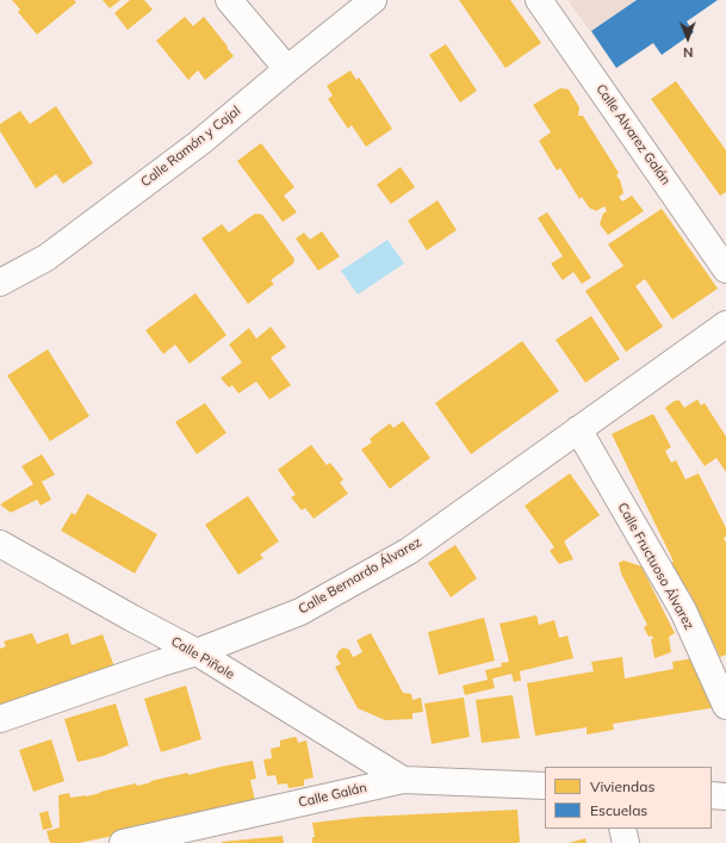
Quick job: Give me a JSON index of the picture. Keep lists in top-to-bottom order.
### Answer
{
  "streets": {
    "street": [
      "Calle Alvarez Galán",
      "Calle Ramón y Cajal",
      "Calle Fructuoso Álvarez",
      "Calle Bernardo Álvarez",
      "Calle Piñole",
      "Calle Galán"
    ]
  },
  "crossings": [
    ["Calle Fructuoso Álvarez", "Calle Bernardo Álvarez"],
    ["Calle Bernardo Álvarez", "Calle Piñole"],
    ["Calle Piñole", "Calle Galán"]
  ],
  "legend": ["Viviendas", "Escuelas"],
  "north": "bottom"
}
